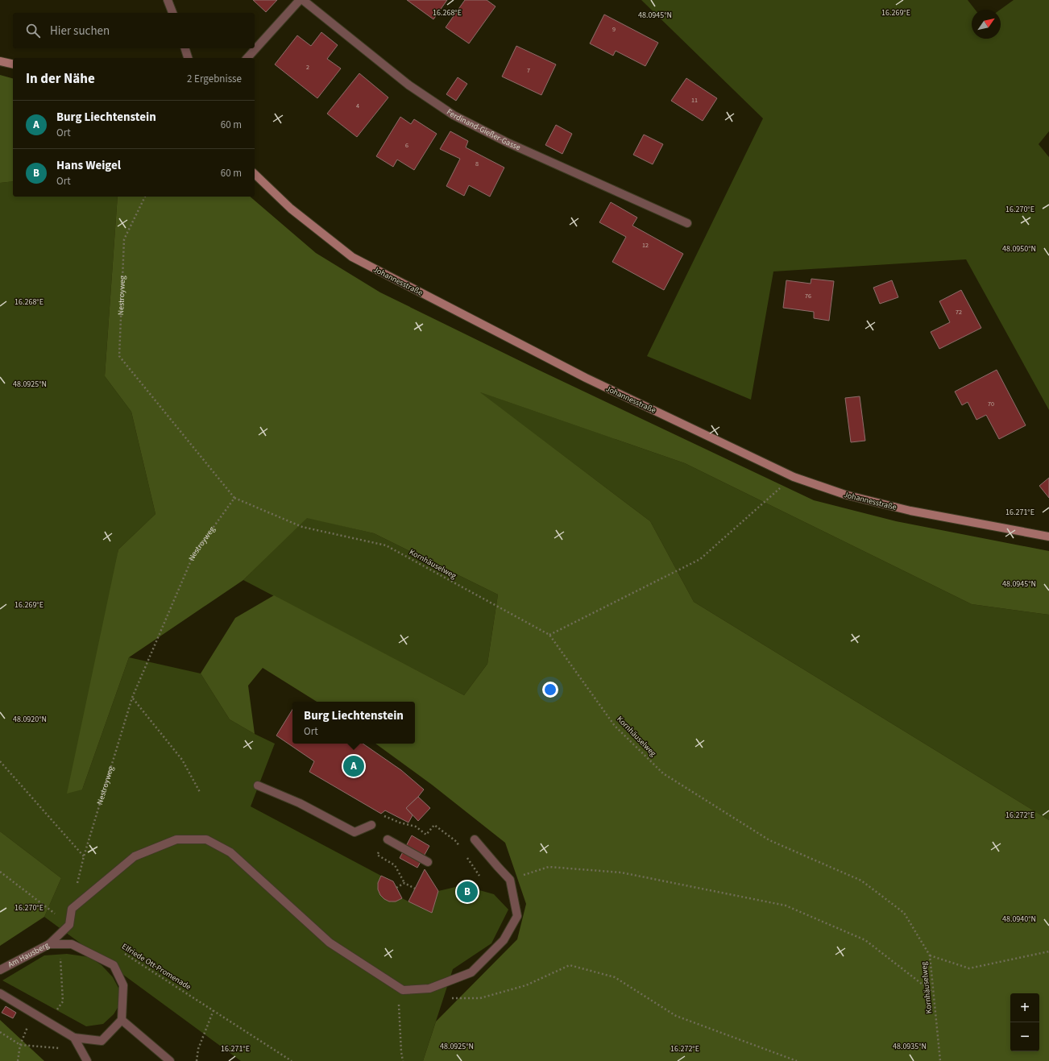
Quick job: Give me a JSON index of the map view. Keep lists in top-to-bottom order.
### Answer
{
  "streets": {
    "main road": ["Johannesstraße"],
    "street": ["Ferdinand-Gießer-Gasse", "Am Hausberg"],
    "path": ["Nestroyweg", "Kornhäuselweg", "Elfriede Ott-Promenade"]
  },
  "crossings": [
    ["Nestroyweg", "Kornhäuselweg"]
  ],
  "house_numbers": [
    "9",
    "2",
    "7",
    "11",
    "4",
    "6",
    "8",
    "12",
    "76",
    "72",
    "70"
  ],
  "north": "top right",
  "page": {
    "search": "Hier suchen",
    "heading": ["In der Nähe", "2 Ergebnisse"],
    "list": [
      {
        "mark": "A",
        "name": "Burg Liechtenstein",
        "note": "Ort",
        "value": "60 m"
      },
      {
        "mark": "B",
        "name": "Hans Weigel",
        "note": "Ort",
        "value": "60 m"
      }
    ],
    "popup": ["Burg Liechtenstein", "Ort"],
    "pins": ["A", "B"],
    "map_buttons": ["+", "−"]
  },
  "coordinates": [
    "16.268°E",
    "16.269°E",
    "48.0945°N",
    "16.270°E",
    "48.0950°N",
    "48.0925°N",
    "16.271°E",
    "48.0920°N",
    "16.272°E",
    "48.0940°N",
    "48.0935°N"
  ]
}
